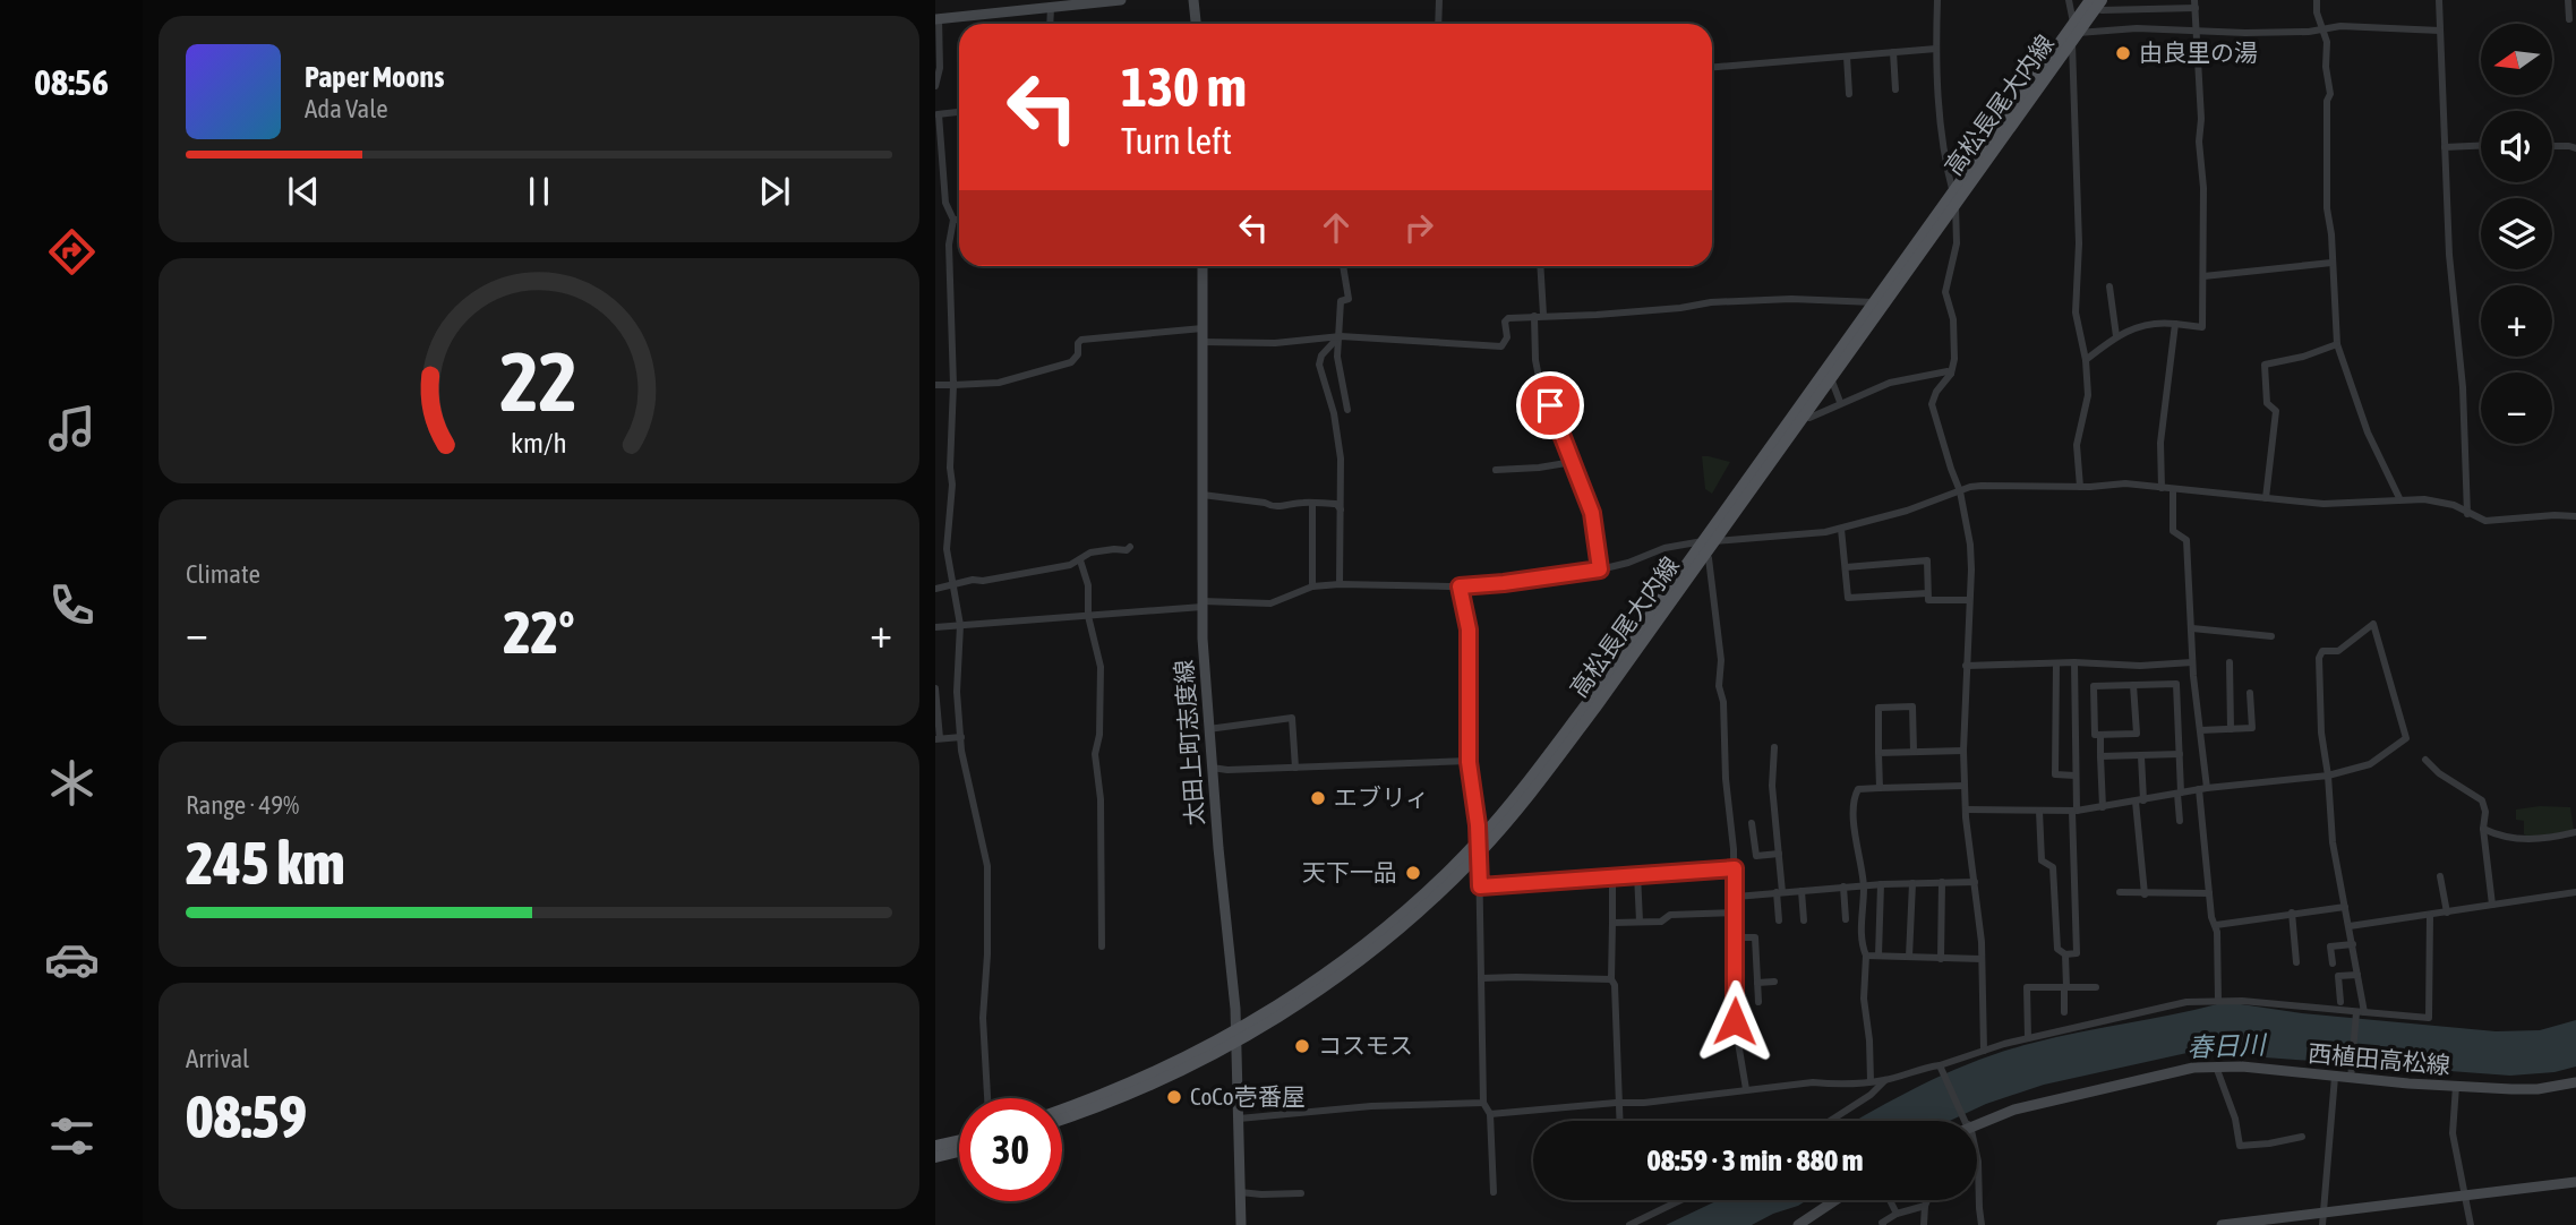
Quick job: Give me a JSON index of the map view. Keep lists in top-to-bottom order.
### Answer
{
  "streets": {
    "main road": ["高松長尾大内線", "太田上町志度線", "西植田高松線"]
  },
  "crossings": [
    ["高松長尾大内線", "太田上町志度線"]
  ],
  "water": ["春日川"],
  "places": [
    "由良里の湯",
    "エブリィ",
    "天下一品",
    "コスモス",
    "CoCo壱番屋"
  ],
  "north": "left",
  "page": {
    "tabs": "08:56",
    "map_buttons": ["+", "−"],
    "turn": ["130 m", "Turn left"],
    "song": ["Paper Moons", "Ada Vale"],
    "tile": [
      "Climate",
      ["Range · 49%", "245 km"],
      ["Arrival", "08:59"]
    ],
    "heat": ["−", "22°", "+"],
    "limit": "30",
    "trip": "08:59 · 3 min · 880 m",
    "gauge": ["22", "km/h"]
  }
}
